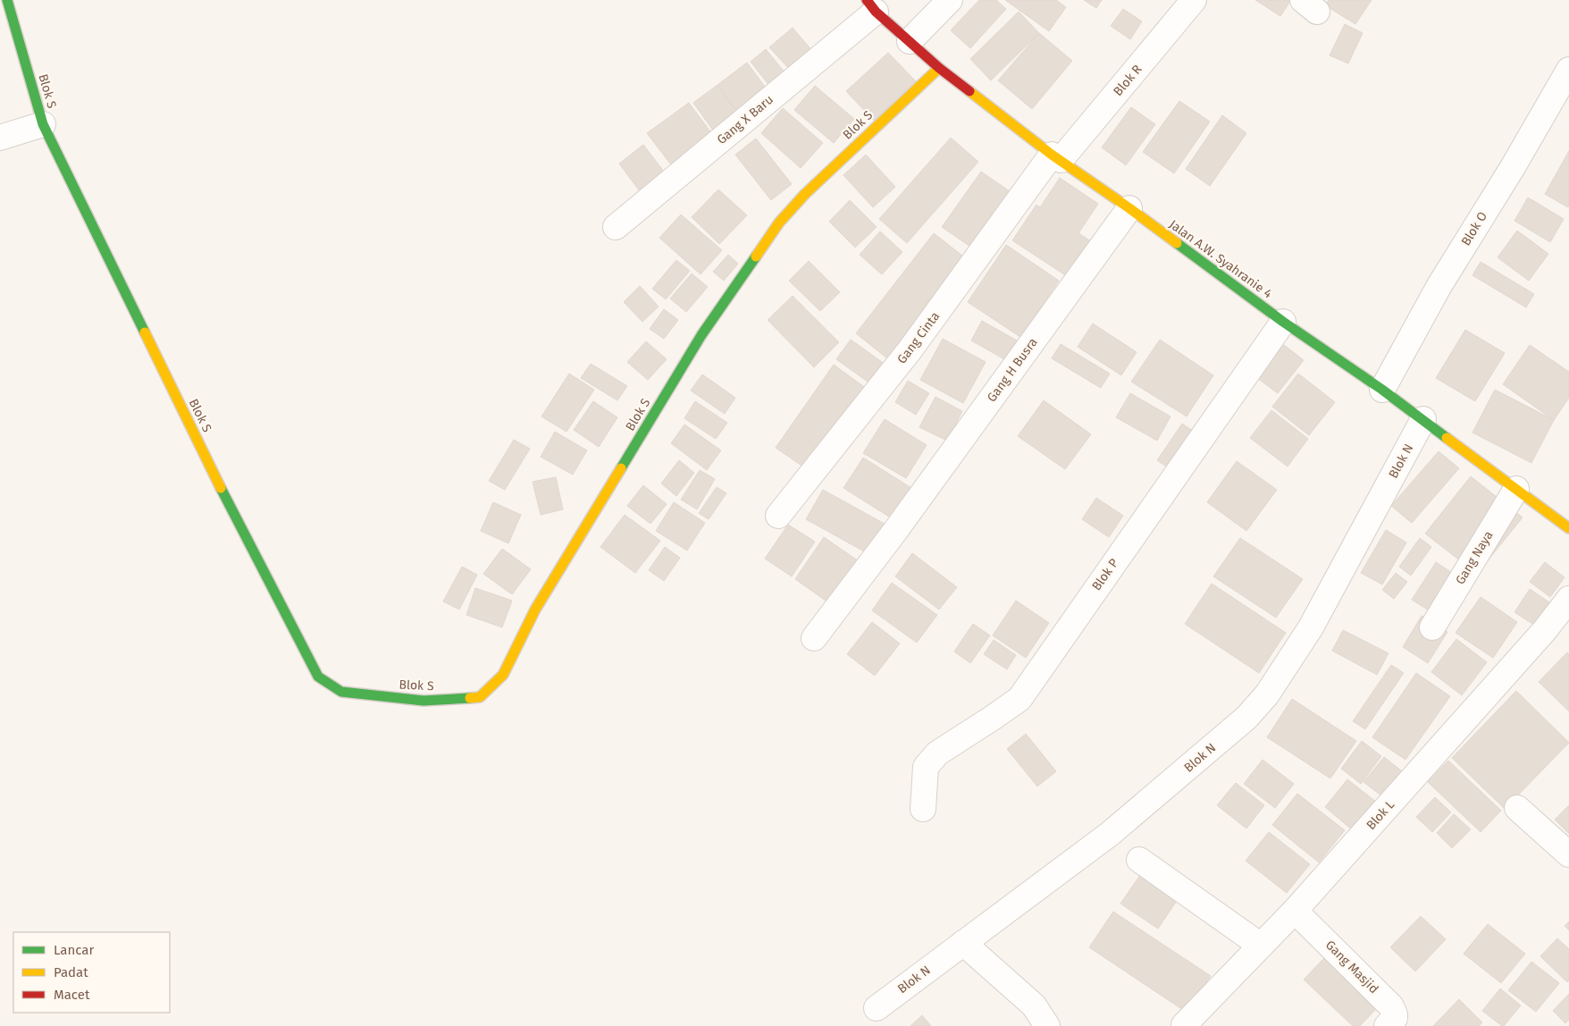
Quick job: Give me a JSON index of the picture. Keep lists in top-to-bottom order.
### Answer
{
  "streets": {
    "street": [
      "Blok R",
      "Blok S",
      "Gang X Baru",
      "Blok O",
      "Jalan A.W. Syahranie 4",
      "Gang Cinta",
      "Gang H Busra",
      "Blok N",
      "Gang Naya",
      "Blok P",
      "Blok L",
      "Gang Masjid"
    ]
  },
  "crossings": [
    ["Blok R", "Jalan A.W. Syahranie 4"],
    ["Blok R", "Gang Cinta"],
    ["Blok S", "Jalan A.W. Syahranie 4"],
    ["Gang X Baru", "Jalan A.W. Syahranie 4"],
    ["Blok O", "Jalan A.W. Syahranie 4"],
    ["Jalan A.W. Syahranie 4", "Gang Cinta"],
    ["Jalan A.W. Syahranie 4", "Gang H Busra"],
    ["Jalan A.W. Syahranie 4", "Blok N"],
    ["Jalan A.W. Syahranie 4", "Gang Naya"],
    ["Jalan A.W. Syahranie 4", "Blok P"],
    ["Blok L", "Gang Masjid"]
  ],
  "legend": ["Lancar", "Padat", "Macet"]
}
